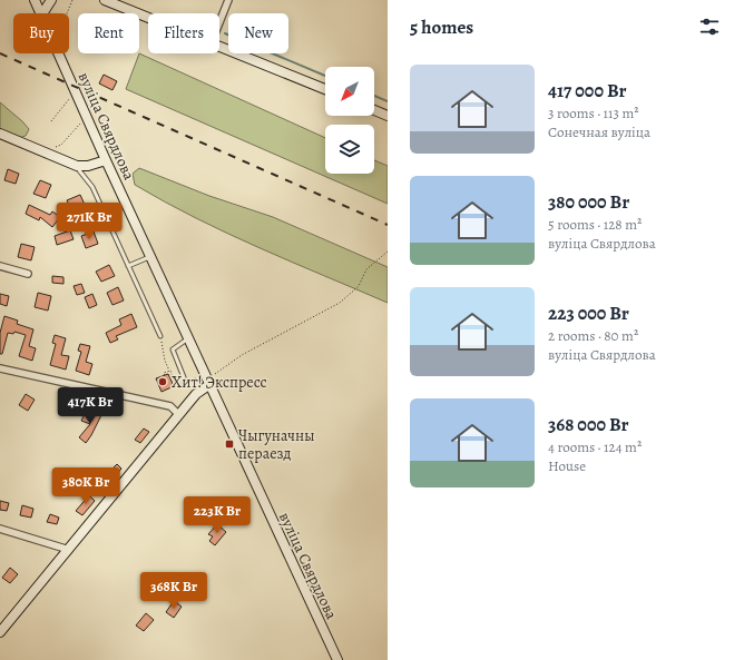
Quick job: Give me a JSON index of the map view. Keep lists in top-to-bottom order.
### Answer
{
  "streets": {
    "street": ["вуліца Свярдлова"]
  },
  "places": {
    "other": ["Хит! Экспресс"],
    "transit": ["Чыгуначны пераезд"]
  },
  "north": "bottom left",
  "page": {
    "heading": "5 homes",
    "chip": [
      "Buy",
      "Rent",
      "Filters",
      "New"
    ],
    "list": [
      {
        "name": "417 000 Br",
        "note": "3 rooms · 113 m² · Сонечная вуліца"
      },
      {
        "name": "380 000 Br",
        "note": "5 rooms · 128 m² · вуліца Свярдлова"
      },
      {
        "name": "223 000 Br",
        "note": "2 rooms · 80 m² · вуліца Свярдлова"
      },
      {
        "name": "368 000 Br",
        "note": "4 rooms · 124 m² · House"
      }
    ],
    "price": [
      "271K Br",
      "417K Br",
      "380K Br",
      "223K Br",
      "368K Br"
    ]
  }
}
